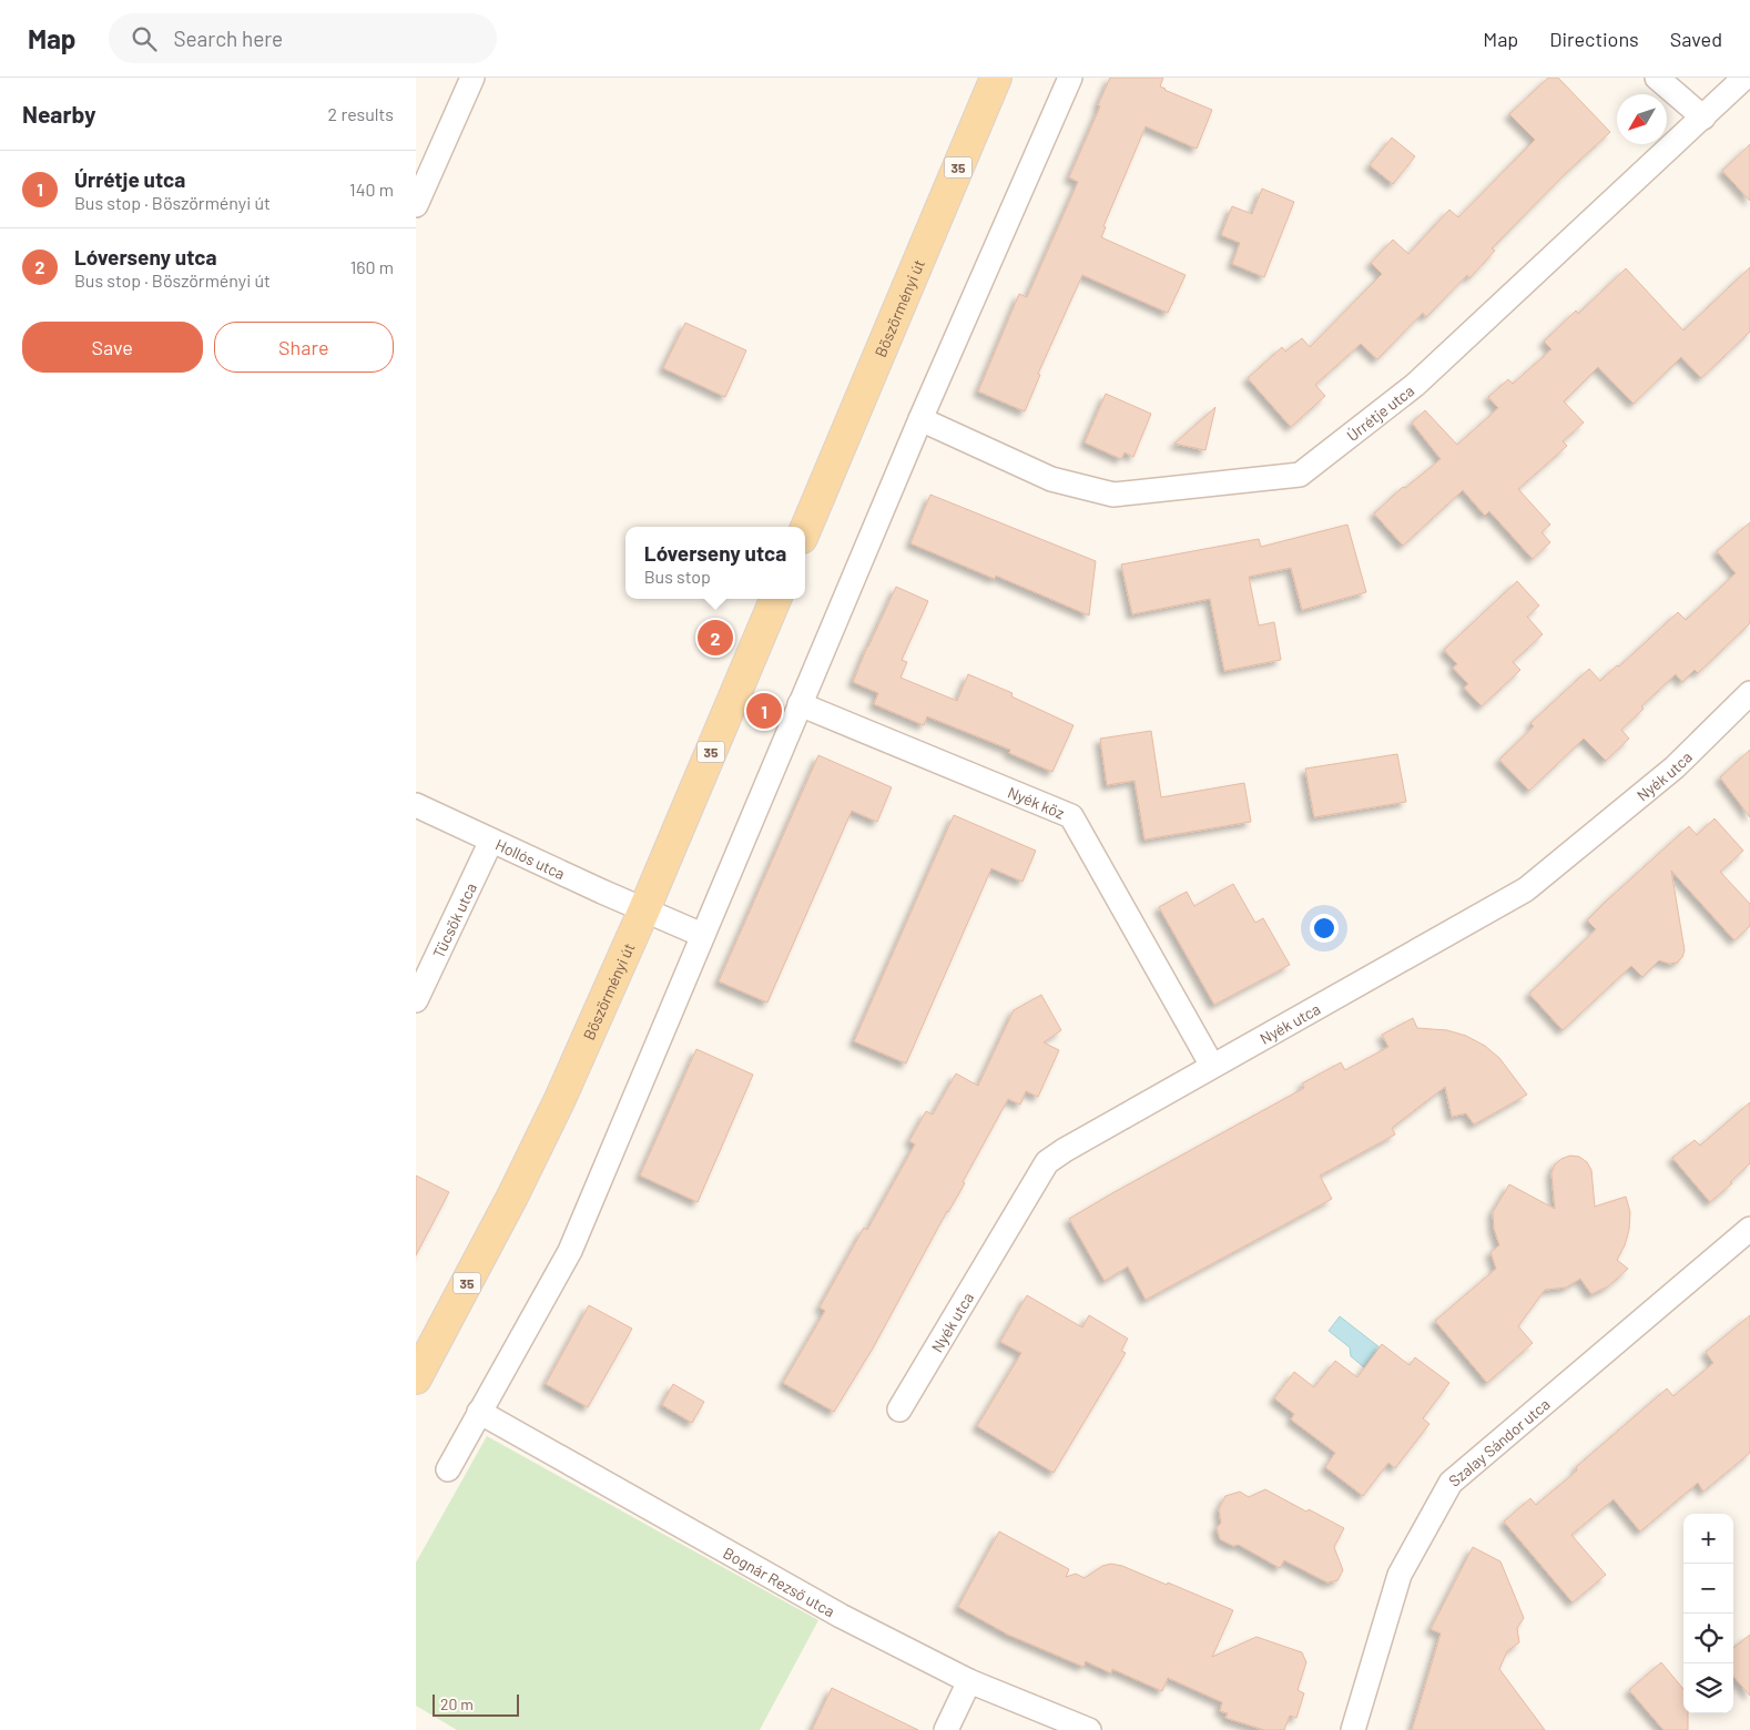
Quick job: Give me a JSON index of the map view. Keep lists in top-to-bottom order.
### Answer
{
  "streets": {
    "main road": ["35", "Böszörményi út"],
    "street": [
      "Úrrétje utca",
      "Nyék utca",
      "Nyék köz",
      "Hollós utca",
      "Tücsök utca",
      "Szalay Sándor utca",
      "Bognár Rezső utca"
    ]
  },
  "crossings": [
    ["Böszörményi út", "Hollós utca"],
    ["Nyék utca", "Nyék köz"],
    ["Hollós utca", "Tücsök utca"]
  ],
  "scale_bar": "20 m",
  "north": "bottom left",
  "page": {
    "header": "Map",
    "search": "Search here",
    "nav": ["Map", "Directions", "Saved"],
    "heading": ["Nearby", "2 results"],
    "list": [
      {
        "mark": "1",
        "name": "Úrrétje utca",
        "note": "Bus stop · Böszörményi út",
        "value": "140 m"
      },
      {
        "mark": "2",
        "name": "Lóverseny utca",
        "note": "Bus stop · Böszörményi út",
        "value": "160 m"
      }
    ],
    "buttons": ["Save", "Share"],
    "popup": ["Lóverseny utca", "Bus stop"],
    "pins": ["2", "1"],
    "map_buttons": ["+", "−"],
    "scale": "20 m"
  }
}
